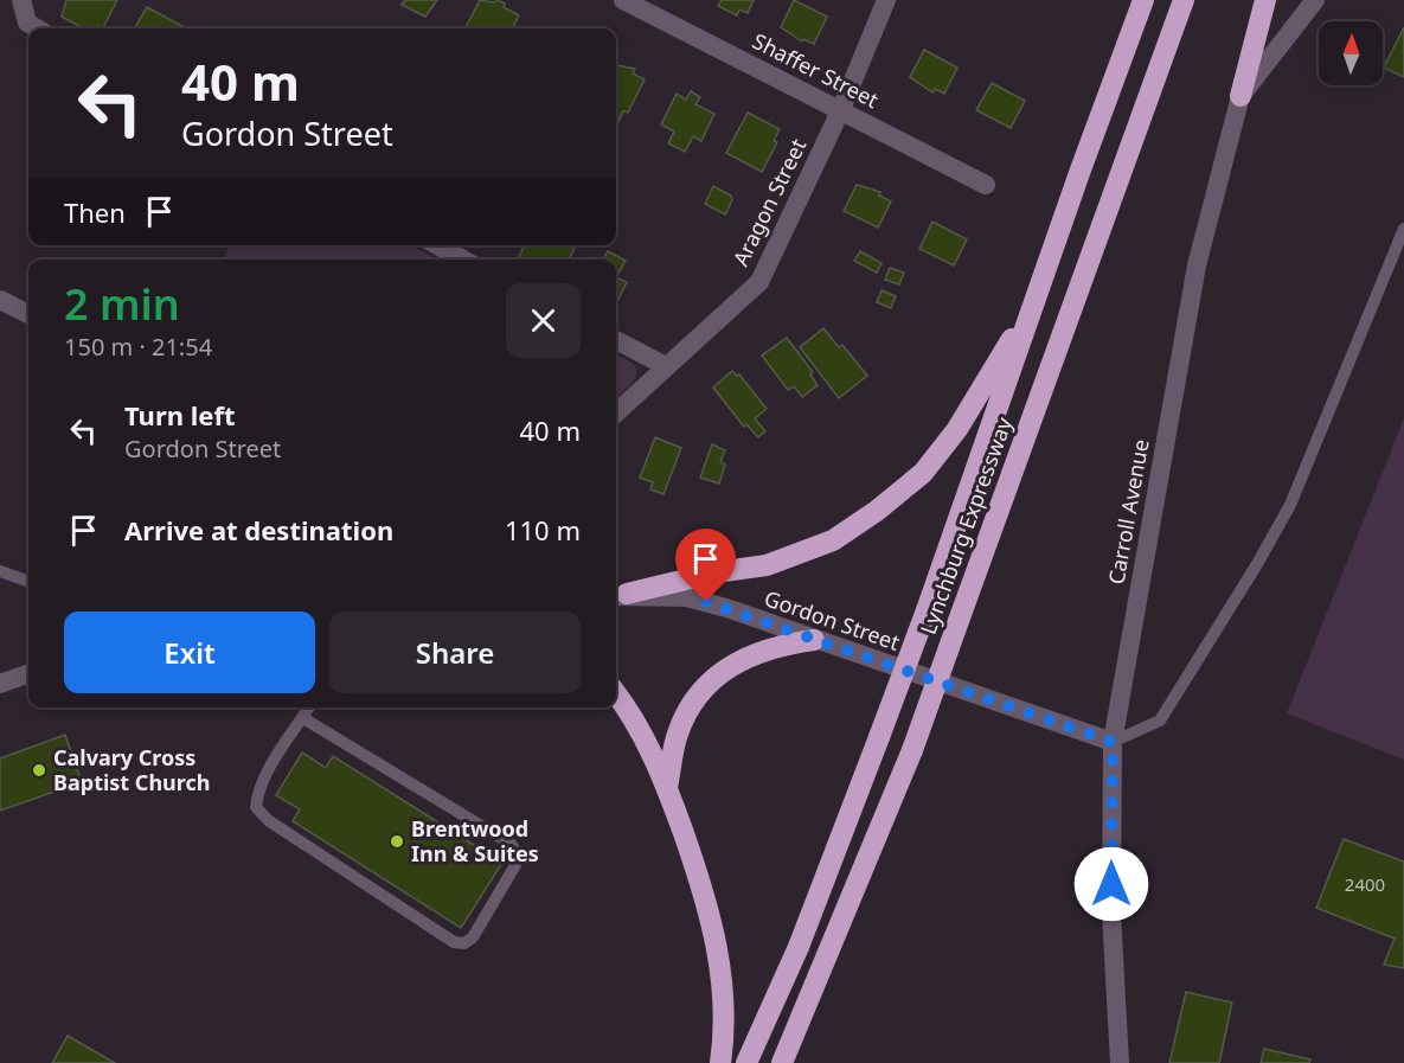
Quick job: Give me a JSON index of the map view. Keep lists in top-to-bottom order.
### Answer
{
  "streets": {
    "highway": ["Lynchburg Expressway"],
    "street": [
      "Shaffer Street",
      "Aragon Street",
      "Carroll Avenue",
      "Gordon Street"
    ]
  },
  "crossings": [
    ["Shaffer Street", "Aragon Street"],
    ["Carroll Avenue", "Gordon Street"]
  ],
  "places": ["Calvary Cross Baptist Church", "Brentwood Inn & Suites"],
  "house_numbers": ["2400"],
  "north": "top",
  "page": {
    "turn": ["40 m", "Gordon Street"],
    "then": "Then",
    "heading": ["2 min", "150 m · 21:54"],
    "list": [
      {
        "name": "Turn left",
        "note": "Gordon Street",
        "value": "40 m"
      },
      {
        "name": "Arrive at destination",
        "value": "110 m"
      }
    ],
    "buttons": ["Exit", "Share"]
  }
}
